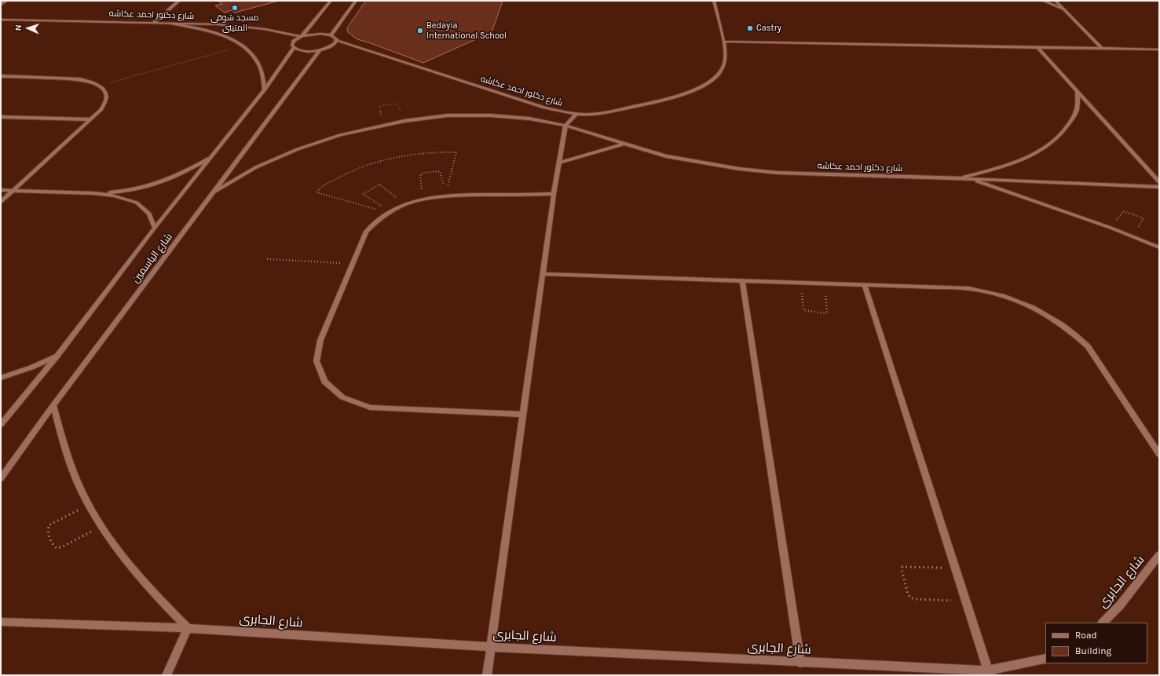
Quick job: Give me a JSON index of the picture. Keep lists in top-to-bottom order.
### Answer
{
  "streets": {
    "street": ["شارع دكتور احمد عكاشه", "شارع الياسمين", "شارع الجابرى"]
  },
  "crossings": [
    ["شارع دكتور احمد عكاشه", "شارع الياسمين"]
  ],
  "places": ["مسجد شوقى المتينى", "Castry", "Bedayia International School"],
  "legend": ["Road", "Building"],
  "north": "left"
}
